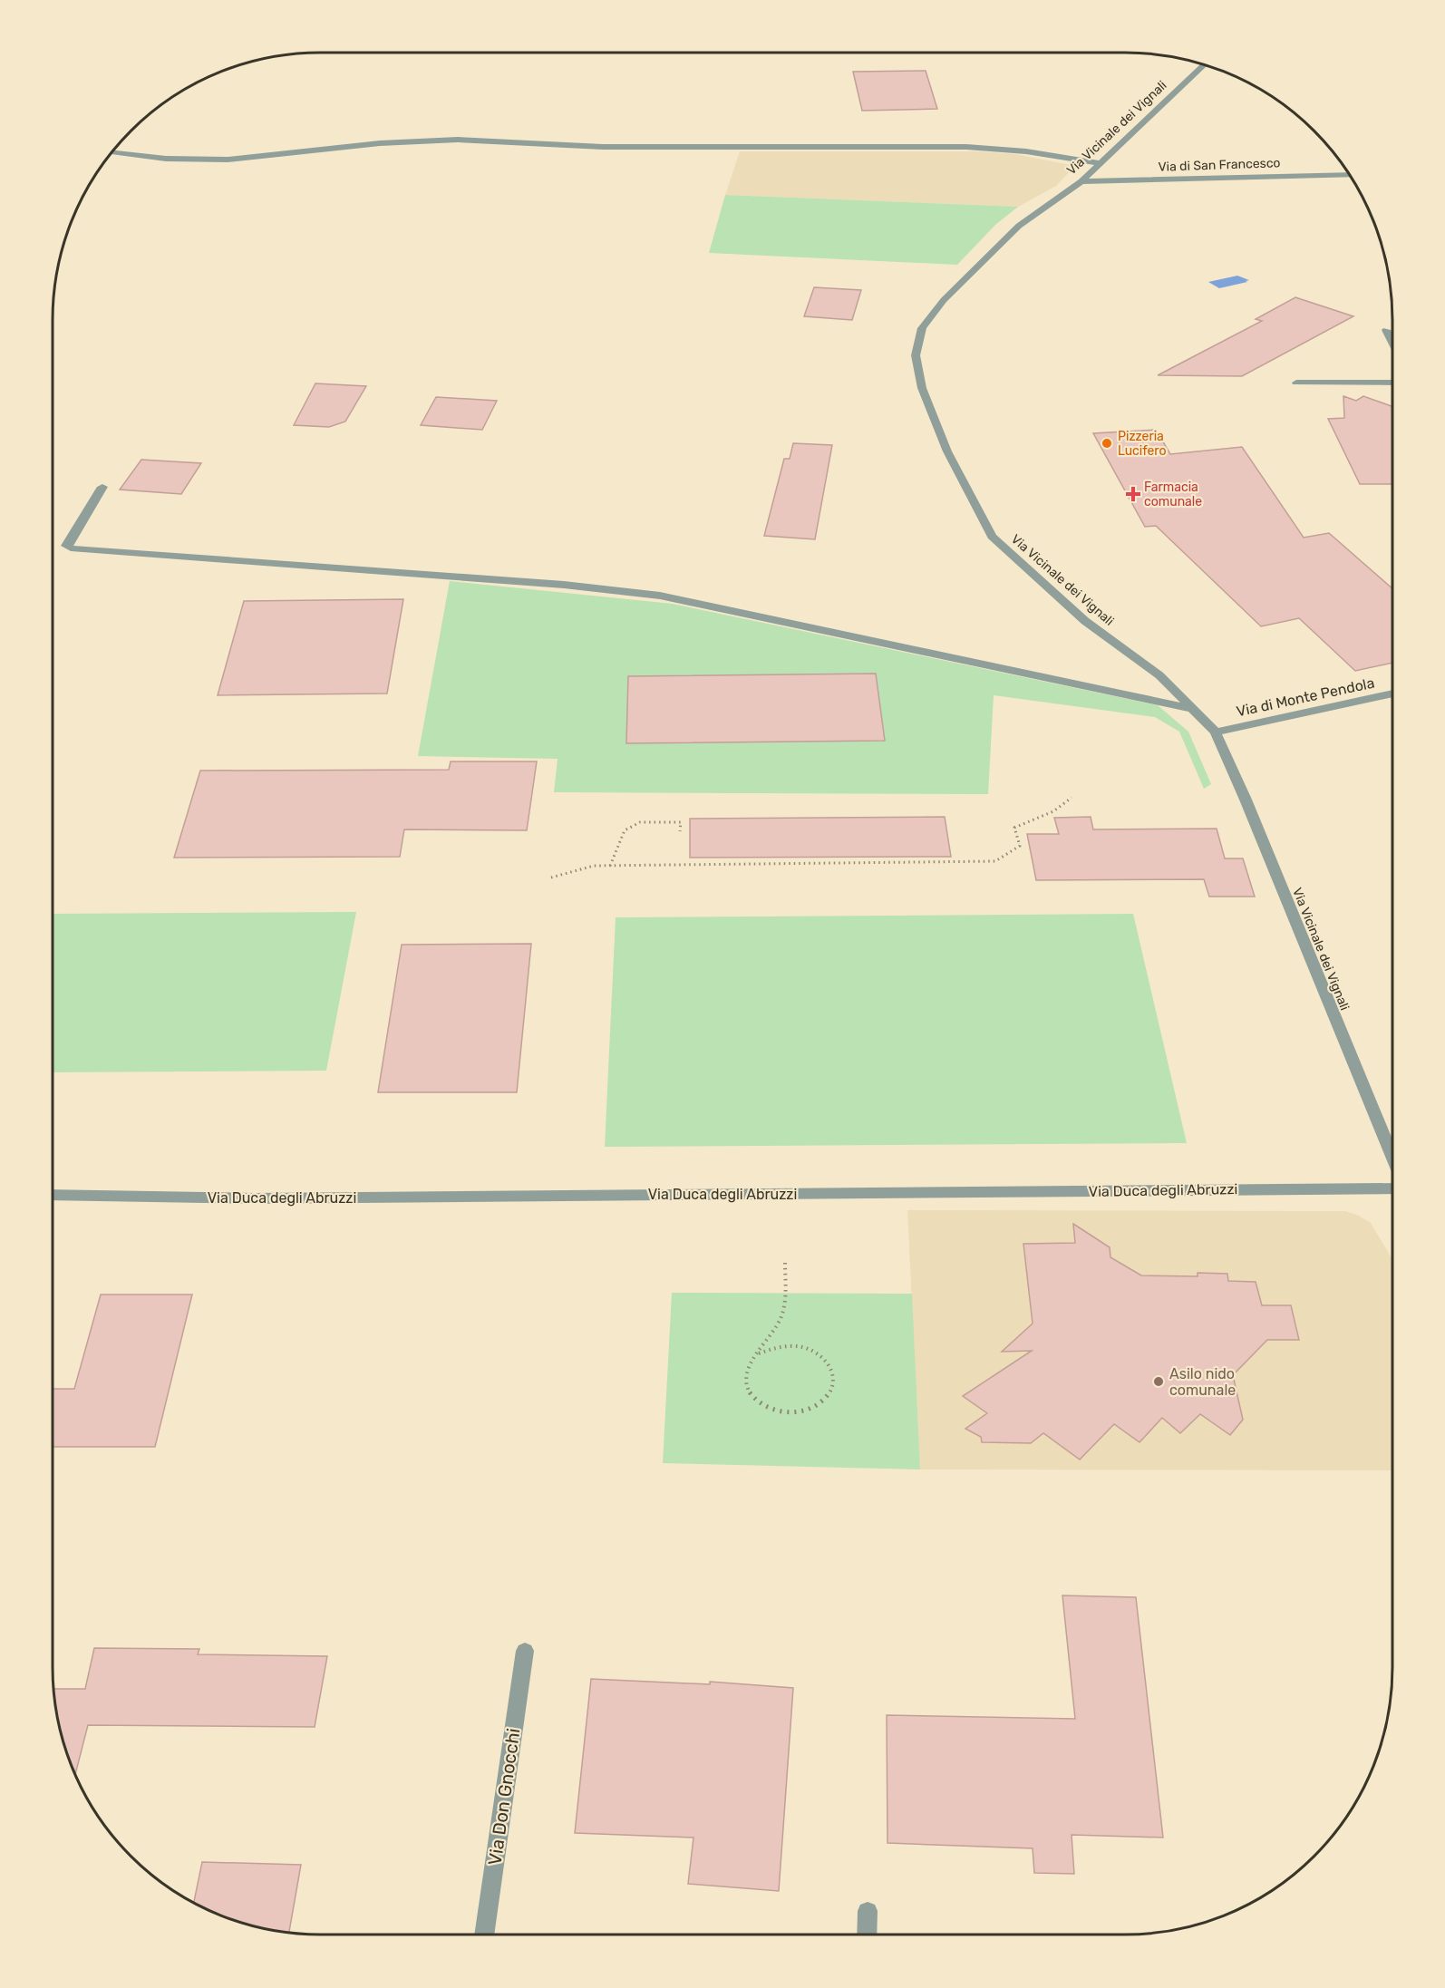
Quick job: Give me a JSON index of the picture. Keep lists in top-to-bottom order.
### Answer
{
  "streets": {
    "street": [
      "Via Vicinale dei Vignali",
      "Via di San Francesco",
      "Via di Monte Pendola",
      "Via Duca degli Abruzzi",
      "Via Don Gnocchi"
    ]
  },
  "crossings": [
    ["Via Vicinale dei Vignali", "Via di San Francesco"],
    ["Via Vicinale dei Vignali", "Via di Monte Pendola"]
  ],
  "places": {
    "other": ["Pizzeria Lucifero", "Asilo nido comunale"],
    "health": ["Farmacia comunale"]
  }
}
